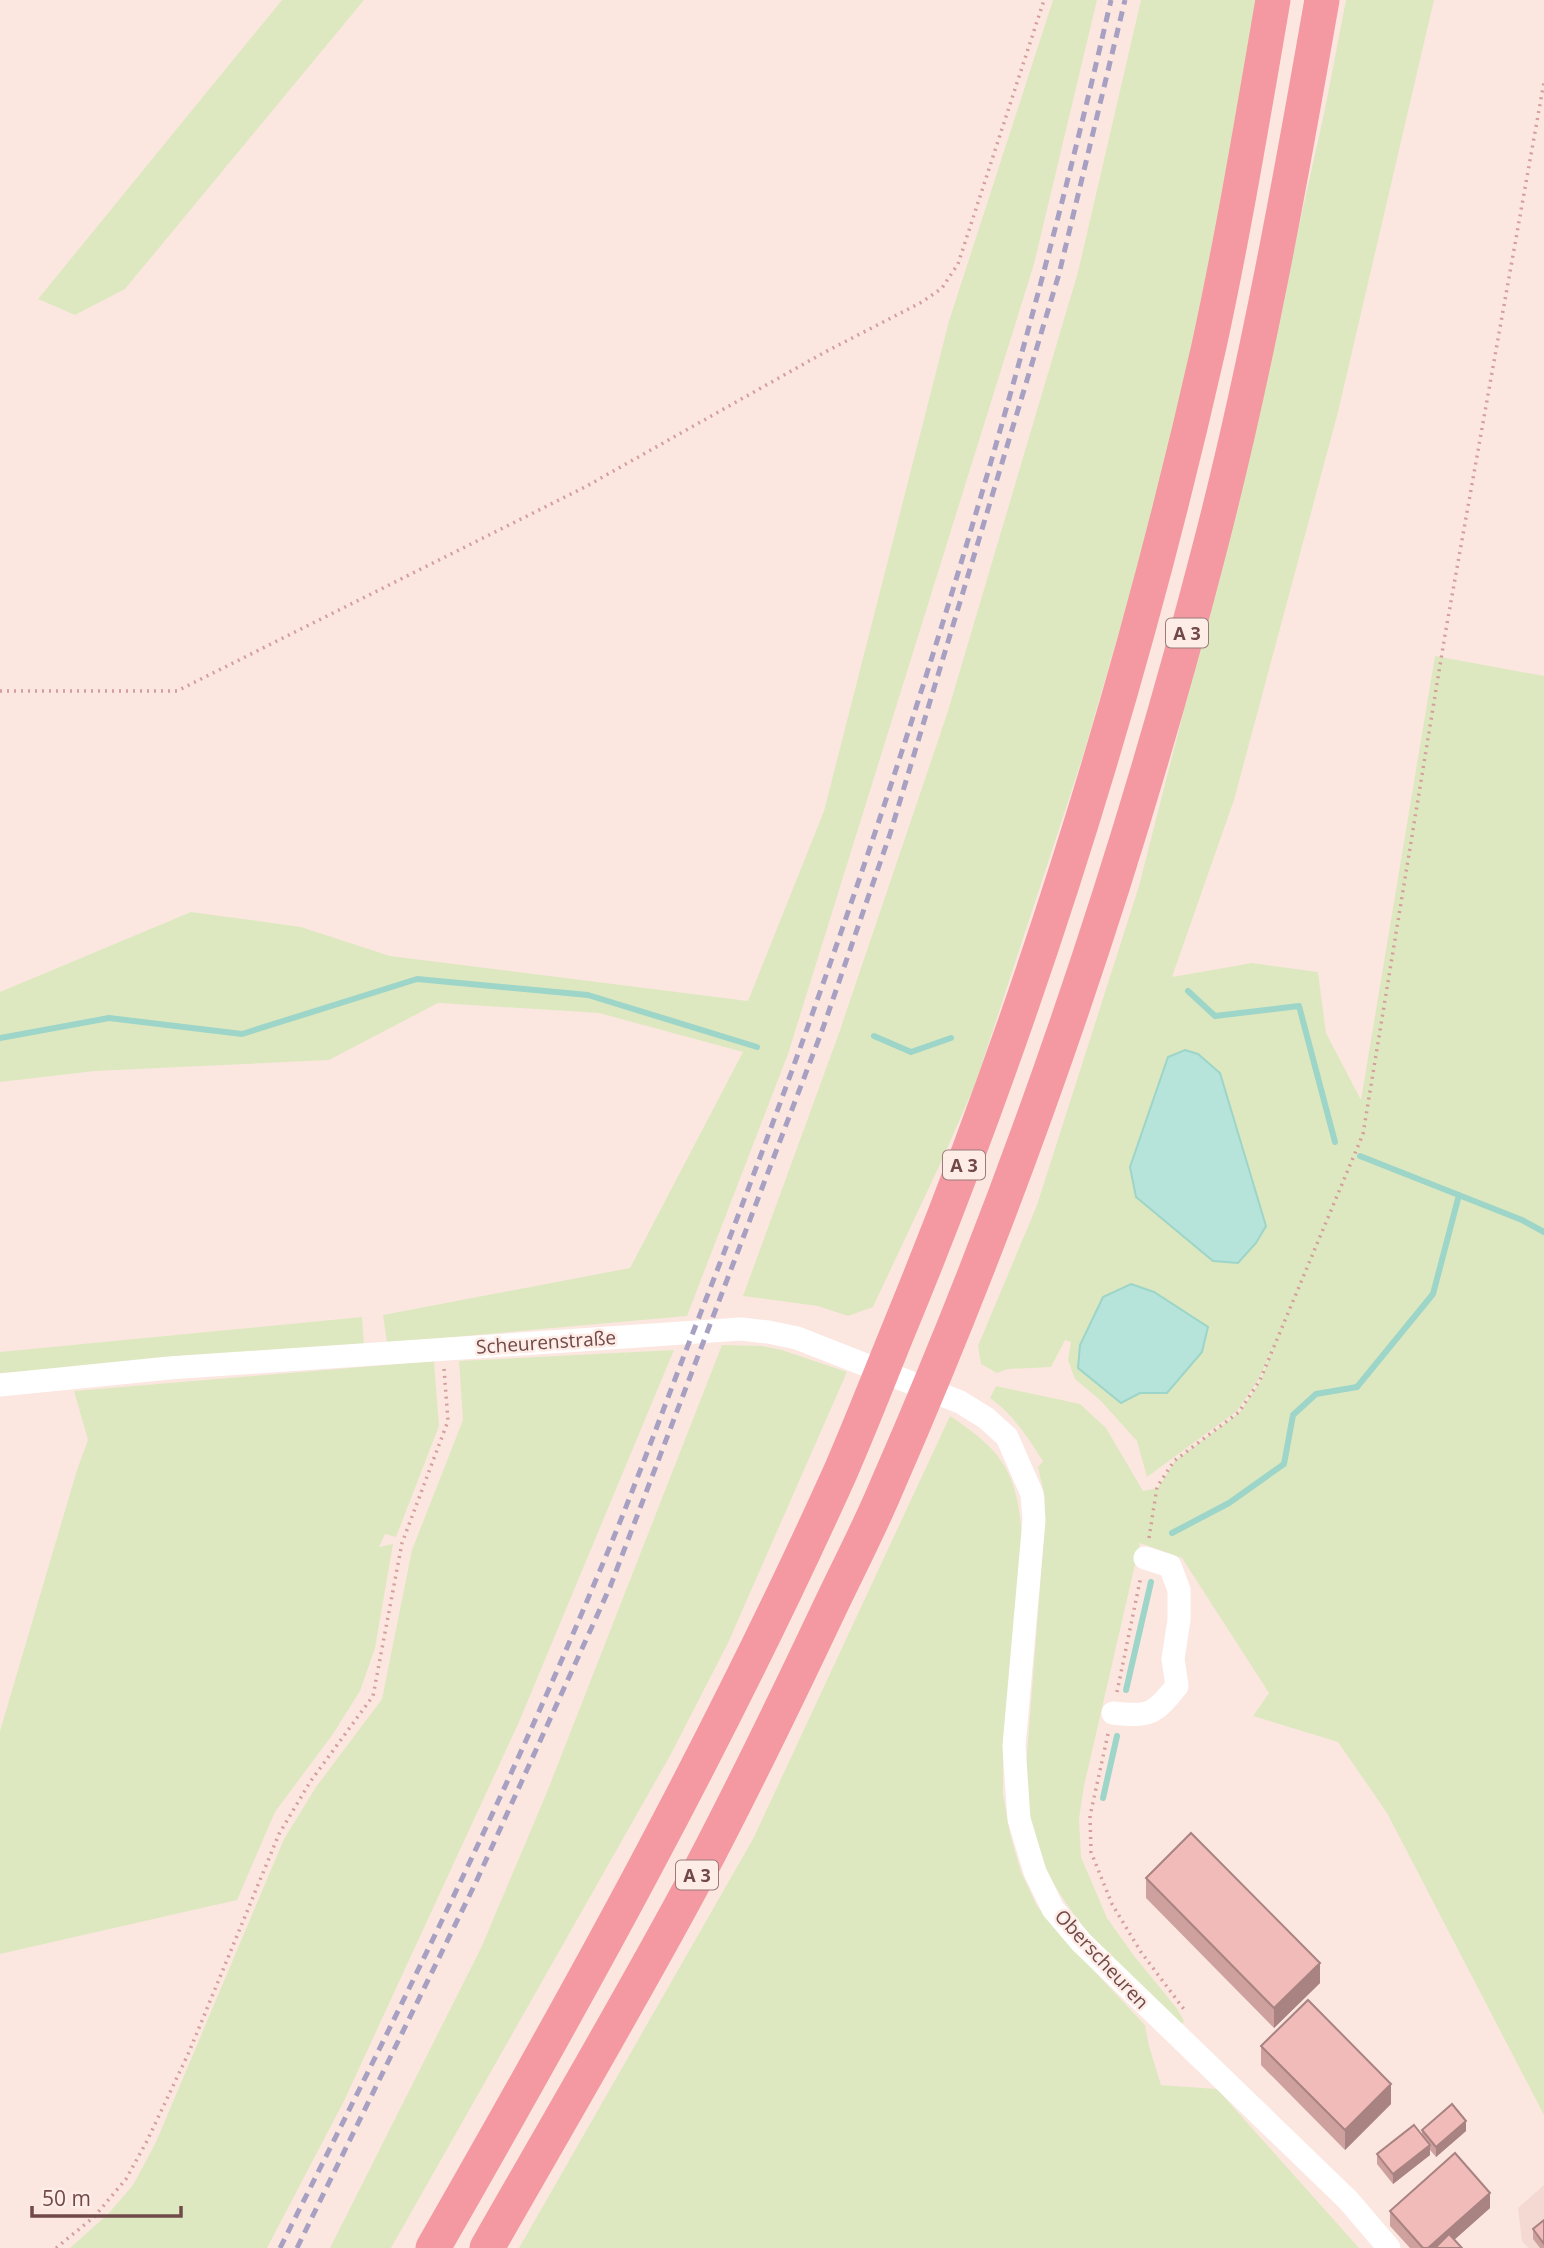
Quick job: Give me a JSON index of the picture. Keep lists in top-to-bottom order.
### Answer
{
  "streets": {
    "highway": ["A 3"],
    "street": ["Scheurenstraße", "Oberscheuren"]
  },
  "crossings": [
    ["Scheurenstraße", "Oberscheuren"]
  ],
  "scale_bar": "50 m"
}
